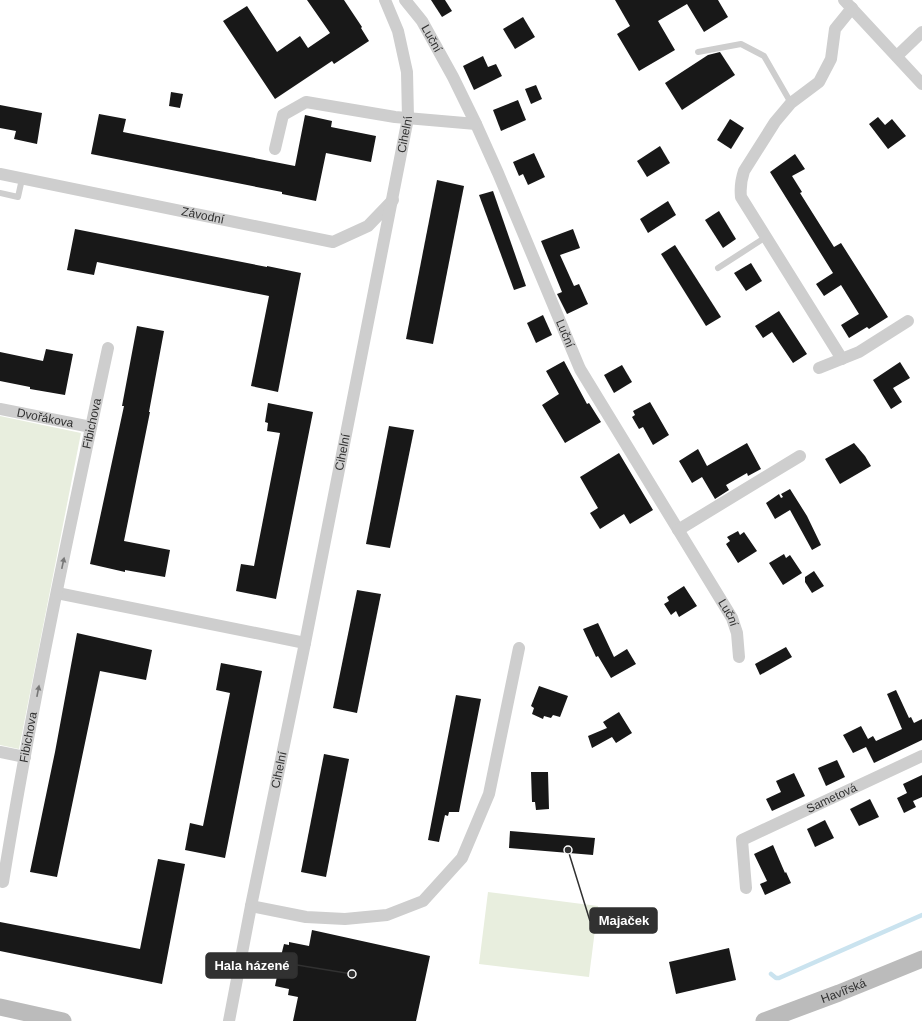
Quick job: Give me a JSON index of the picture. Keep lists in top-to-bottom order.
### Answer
{
  "streets": {
    "street": [
      "Luční",
      "Cihelní",
      "Závodní",
      "Dvořákova",
      "Fibichova",
      "Sametová",
      "Havířská"
    ]
  },
  "crossings": [
    ["Cihelní", "Závodní"],
    ["Dvořákova", "Fibichova"]
  ],
  "one_way": ["Fibichova"],
  "places": ["Majaček", "Hala házené"]
}
